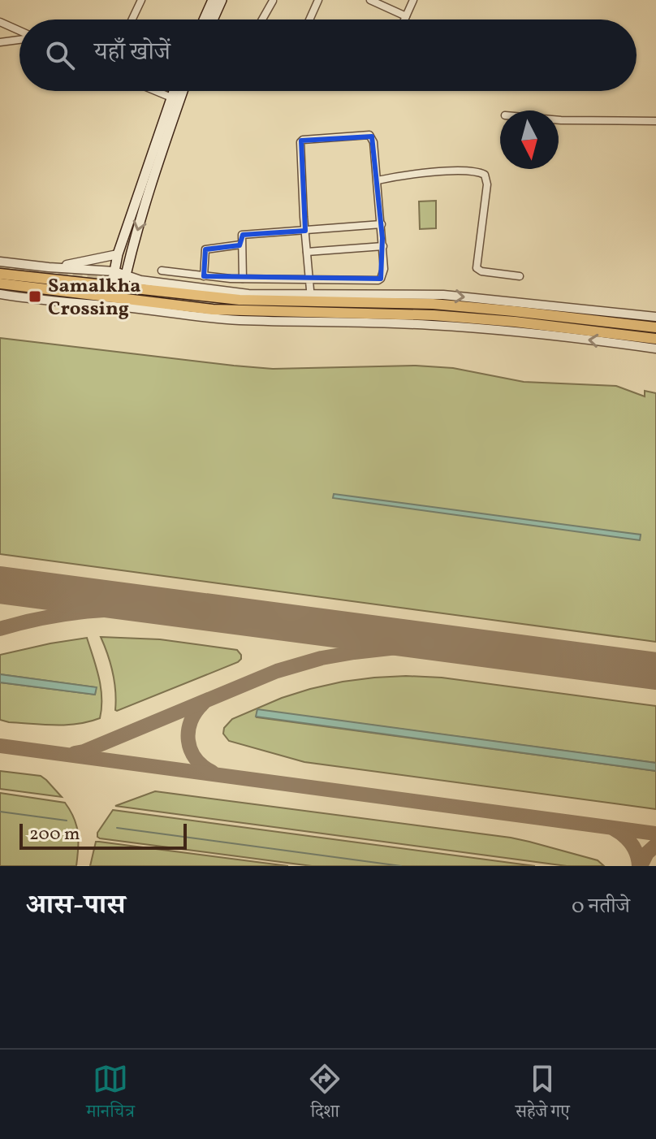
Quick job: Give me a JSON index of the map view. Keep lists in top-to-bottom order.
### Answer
{
  "places": {
    "transit": ["Samalkha Crossing"]
  },
  "scale_bar": "200 m",
  "north": "bottom",
  "page": {
    "search": "यहाँ खोजें",
    "scale": "200 m",
    "heading": ["आस-पास", "0 नतीजे"],
    "nav": ["मानचित्र", "दिशा", "सहेजे गए"]
  }
}
